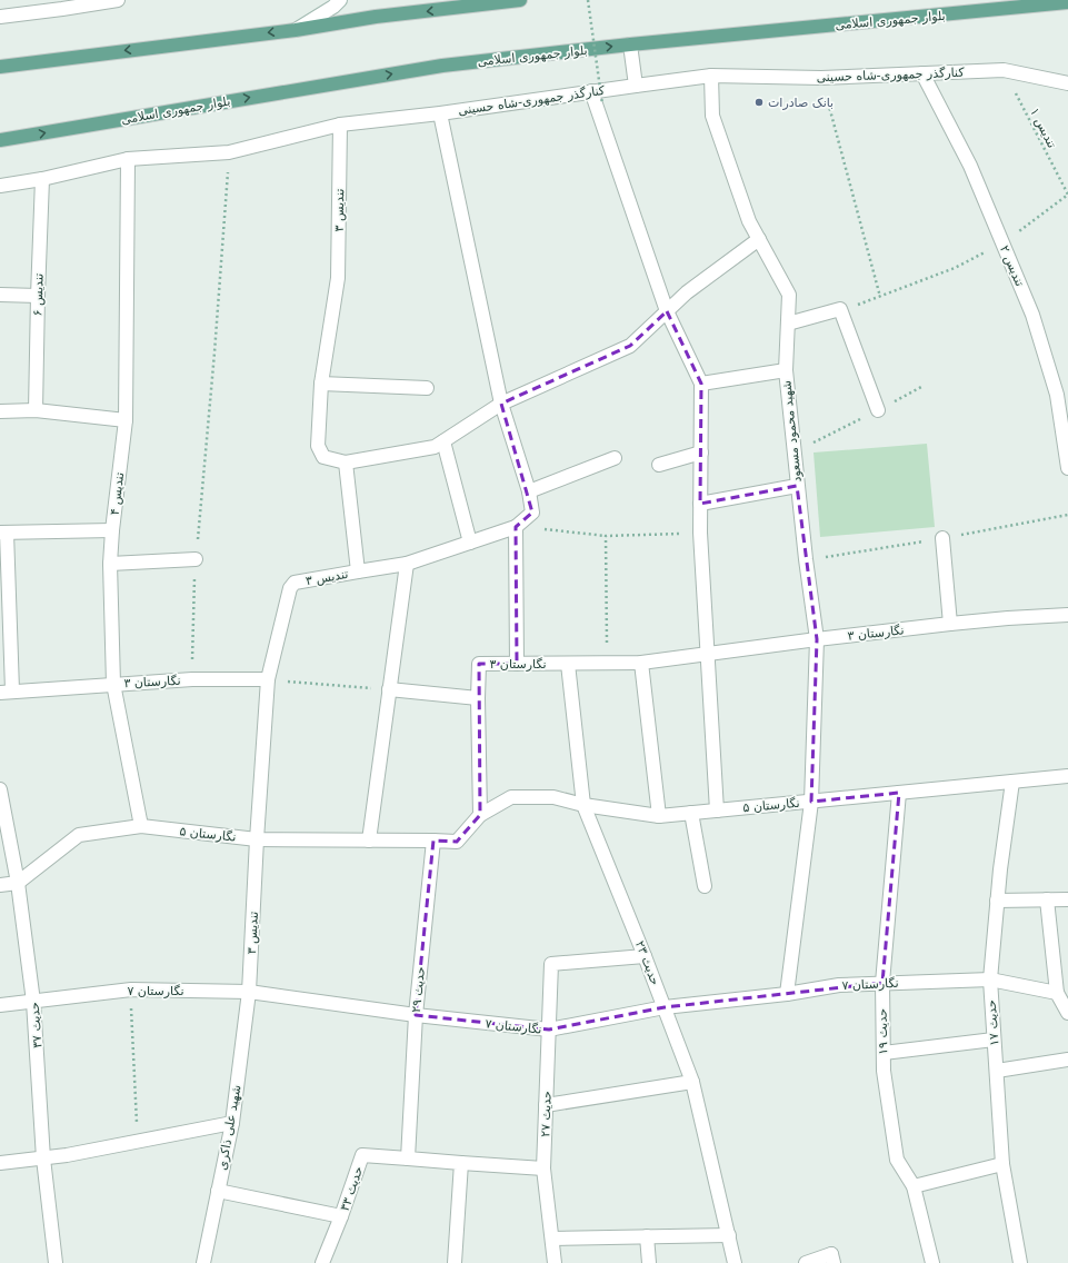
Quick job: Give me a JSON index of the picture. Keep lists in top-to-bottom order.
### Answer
{
  "streets": {
    "main road": ["بلوار جمهوری اسلامی"],
    "street": [
      "کنارگذر جمهوری-شاه حسینی",
      "تندیس ۳",
      "تندیس ۲",
      "تندیس ۶",
      "شهید محمود مسعود",
      "تندیس ۴",
      "نگارستان ۳",
      "نگارستان ۵",
      "حدیث ۲۳",
      "نگارستان ۷",
      "حدیث ۲۹",
      "حدیث ۱۷",
      "حدیث ۳۷",
      "حدیث ۱۹",
      "حدیث ۲۷",
      "شهید علی ذاکری",
      "حدیث ۳۳"
    ],
    "path": ["تندیس ۱"]
  },
  "crossings": [
    ["کنارگذر جمهوری-شاه حسینی", "تندیس ۱"],
    ["کنارگذر جمهوری-شاه حسینی", "تندیس ۳"],
    ["کنارگذر جمهوری-شاه حسینی", "تندیس ۲"],
    ["کنارگذر جمهوری-شاه حسینی", "تندیس ۶"],
    ["کنارگذر جمهوری-شاه حسینی", "شهید محمود مسعود"],
    ["کنارگذر جمهوری-شاه حسینی", "تندیس ۴"],
    ["تندیس ۳", "نگارستان ۳"],
    ["تندیس ۳", "نگارستان ۵"],
    ["تندیس ۳", "نگارستان ۷"],
    ["تندیس ۳", "شهید علی ذاکری"],
    ["شهید محمود مسعود", "نگارستان ۳"],
    ["شهید محمود مسعود", "نگارستان ۵"],
    ["شهید محمود مسعود", "نگارستان ۷"],
    ["تندیس ۴", "نگارستان ۳"],
    ["تندیس ۴", "نگارستان ۵"],
    ["نگارستان ۳", "حدیث ۲۳"],
    ["نگارستان ۵", "حدیث ۲۳"],
    ["نگارستان ۵", "حدیث ۲۹"],
    ["نگارستان ۵", "حدیث ۱۷"],
    ["نگارستان ۵", "حدیث ۳۷"],
    ["نگارستان ۵", "حدیث ۱۹"],
    ["حدیث ۲۳", "نگارستان ۷"],
    ["حدیث ۲۳", "حدیث ۲۷"],
    ["نگارستان ۷", "حدیث ۲۹"],
    ["نگارستان ۷", "حدیث ۱۷"],
    ["نگارستان ۷", "حدیث ۳۷"],
    ["نگارستان ۷", "حدیث ۱۹"],
    ["نگارستان ۷", "حدیث ۲۷"],
    ["نگارستان ۷", "شهید علی ذاکری"],
    ["حدیث ۲۹", "حدیث ۳۳"]
  ],
  "places": ["بانک صادرات"]
}
